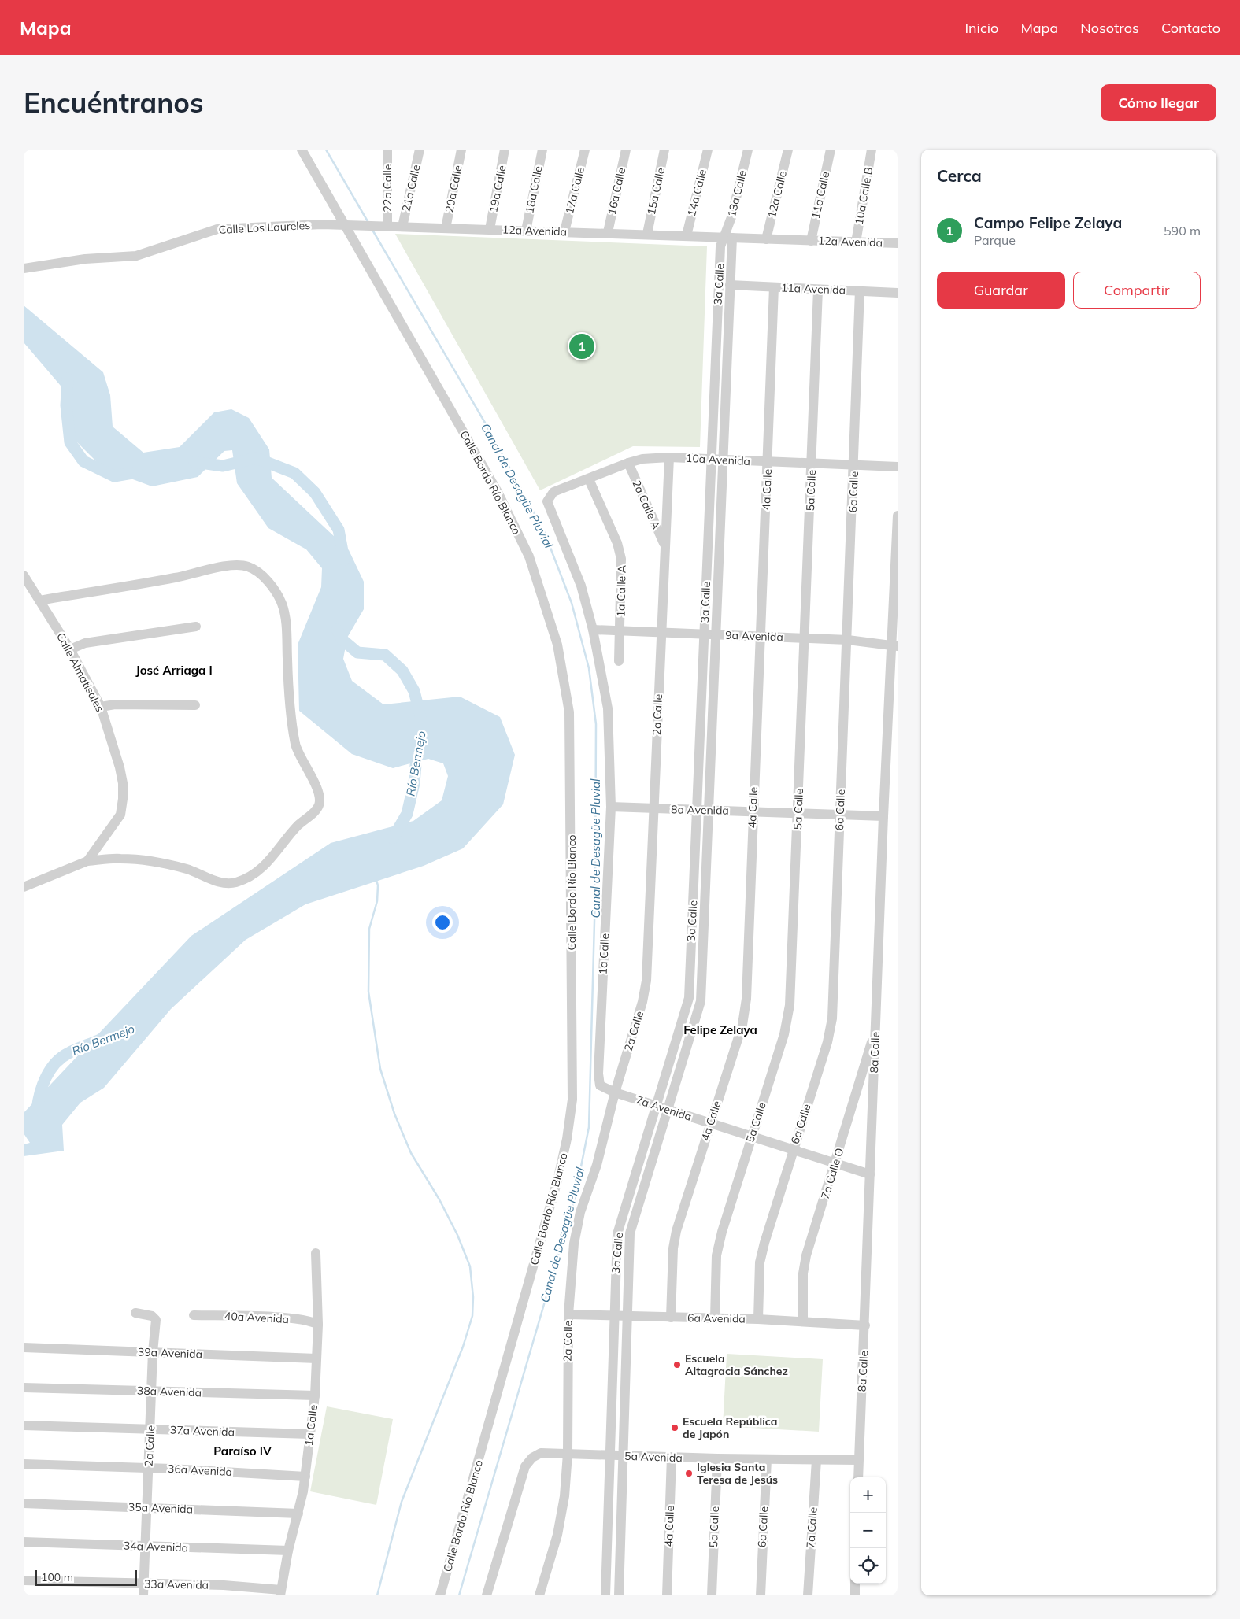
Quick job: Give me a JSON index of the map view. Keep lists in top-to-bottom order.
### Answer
{
  "streets": {
    "street": [
      "22a Calle",
      "21a Calle",
      "20a Calle",
      "19a Calle",
      "18a Calle",
      "17a Calle",
      "16a Calle",
      "15a Calle",
      "14a Calle",
      "13a Calle",
      "12a Calle",
      "11a Calle",
      "10a Calle B",
      "Calle Los Laureles",
      "12a Avenida",
      "3a Calle",
      "11a Avenida",
      "10a Avenida",
      "Calle Bordo Río Blanco",
      "4a Calle",
      "5a Calle",
      "6a Calle",
      "2a Calle A",
      "1a Calle A",
      "9a Avenida",
      "Calle Almatisales",
      "2a Calle",
      "8a Avenida",
      "1a Calle",
      "8a Calle",
      "7a Avenida",
      "7a Calle O",
      "40a Avenida",
      "6a Avenida",
      "39a Avenida",
      "38a Avenida",
      "37a Avenida",
      "5a Avenida",
      "36a Avenida",
      "35a Avenida",
      "7a Calle",
      "34a Avenida",
      "33a Avenida"
    ]
  },
  "crossings": [
    ["22a Calle", "12a Avenida"],
    ["21a Calle", "12a Avenida"],
    ["20a Calle", "12a Avenida"],
    ["19a Calle", "12a Avenida"],
    ["18a Calle", "12a Avenida"],
    ["17a Calle", "12a Avenida"],
    ["16a Calle", "12a Avenida"],
    ["15a Calle", "12a Avenida"],
    ["14a Calle", "12a Avenida"],
    ["13a Calle", "12a Avenida"],
    ["13a Calle", "3a Calle"],
    ["12a Calle", "12a Avenida"],
    ["11a Calle", "12a Avenida"],
    ["10a Calle B", "12a Avenida"],
    ["Calle Los Laureles", "12a Avenida"],
    ["Calle Los Laureles", "Calle Bordo Río Blanco"],
    ["12a Avenida", "3a Calle"],
    ["12a Avenida", "Calle Bordo Río Blanco"],
    ["3a Calle", "11a Avenida"],
    ["3a Calle", "10a Avenida"],
    ["3a Calle", "9a Avenida"],
    ["3a Calle", "8a Avenida"],
    ["3a Calle", "7a Avenida"],
    ["3a Calle", "6a Avenida"],
    ["3a Calle", "5a Avenida"],
    ["11a Avenida", "4a Calle"],
    ["11a Avenida", "5a Calle"],
    ["11a Avenida", "6a Calle"],
    ["10a Avenida", "4a Calle"],
    ["10a Avenida", "5a Calle"],
    ["10a Avenida", "6a Calle"],
    ["10a Avenida", "2a Calle A"],
    ["10a Avenida", "1a Calle A"],
    ["10a Avenida", "9a Avenida"],
    ["10a Avenida", "2a Calle"],
    ["10a Avenida", "8a Avenida"],
    ["10a Avenida", "1a Calle"],
    ["4a Calle", "9a Avenida"],
    ["4a Calle", "8a Avenida"],
    ["4a Calle", "7a Avenida"],
    ["4a Calle", "6a Avenida"],
    ["4a Calle", "5a Avenida"],
    ["5a Calle", "9a Avenida"],
    ["5a Calle", "8a Avenida"],
    ["5a Calle", "7a Avenida"],
    ["5a Calle", "6a Avenida"],
    ["5a Calle", "5a Avenida"],
    ["6a Calle", "9a Avenida"],
    ["6a Calle", "8a Avenida"],
    ["6a Calle", "7a Avenida"],
    ["6a Calle", "6a Avenida"],
    ["6a Calle", "5a Avenida"],
    ["2a Calle A", "2a Calle"],
    ["1a Calle A", "9a Avenida"],
    ["9a Avenida", "2a Calle"],
    ["9a Avenida", "8a Calle"],
    ["2a Calle", "8a Avenida"],
    ["2a Calle", "1a Calle"],
    ["2a Calle", "7a Avenida"],
    ["2a Calle", "6a Avenida"],
    ["2a Calle", "39a Avenida"],
    ["2a Calle", "38a Avenida"],
    ["2a Calle", "37a Avenida"],
    ["2a Calle", "5a Avenida"],
    ["2a Calle", "36a Avenida"],
    ["2a Calle", "35a Avenida"],
    ["2a Calle", "34a Avenida"],
    ["2a Calle", "33a Avenida"],
    ["8a Avenida", "1a Calle"],
    ["8a Avenida", "8a Calle"],
    ["1a Calle", "7a Avenida"],
    ["1a Calle", "40a Avenida"],
    ["1a Calle", "39a Avenida"],
    ["1a Calle", "38a Avenida"],
    ["1a Calle", "37a Avenida"],
    ["1a Calle", "36a Avenida"],
    ["1a Calle", "35a Avenida"],
    ["1a Calle", "34a Avenida"],
    ["1a Calle", "33a Avenida"],
    ["8a Calle", "7a Avenida"],
    ["8a Calle", "7a Calle O"],
    ["8a Calle", "6a Avenida"],
    ["8a Calle", "5a Avenida"],
    ["7a Avenida", "7a Calle O"],
    ["7a Calle O", "6a Avenida"],
    ["5a Avenida", "7a Calle"]
  ],
  "districts": ["José Arriaga I", "Felipe Zelaya", "Paraíso IV"],
  "water": ["Canal de Desagüe Pluvial", "Río Bermejo"],
  "places": ["Escuela Altagracia Sánchez", "Escuela República de Japón", "Iglesia Santa Teresa de Jesús"],
  "scale_bar": "100 m",
  "page": {
    "header": "Mapa",
    "nav": [
      "Inicio",
      "Mapa",
      "Nosotros",
      "Contacto"
    ],
    "buttons": [
      "Cómo llegar",
      ["Guardar", "Compartir"]
    ],
    "title": "Encuéntranos",
    "heading": "Cerca",
    "list": [
      {
        "mark": "1",
        "name": "Campo Felipe Zelaya",
        "note": "Parque",
        "value": "590 m"
      }
    ],
    "pins": "1",
    "map_buttons": ["+", "−"],
    "scale": "100 m"
  }
}
